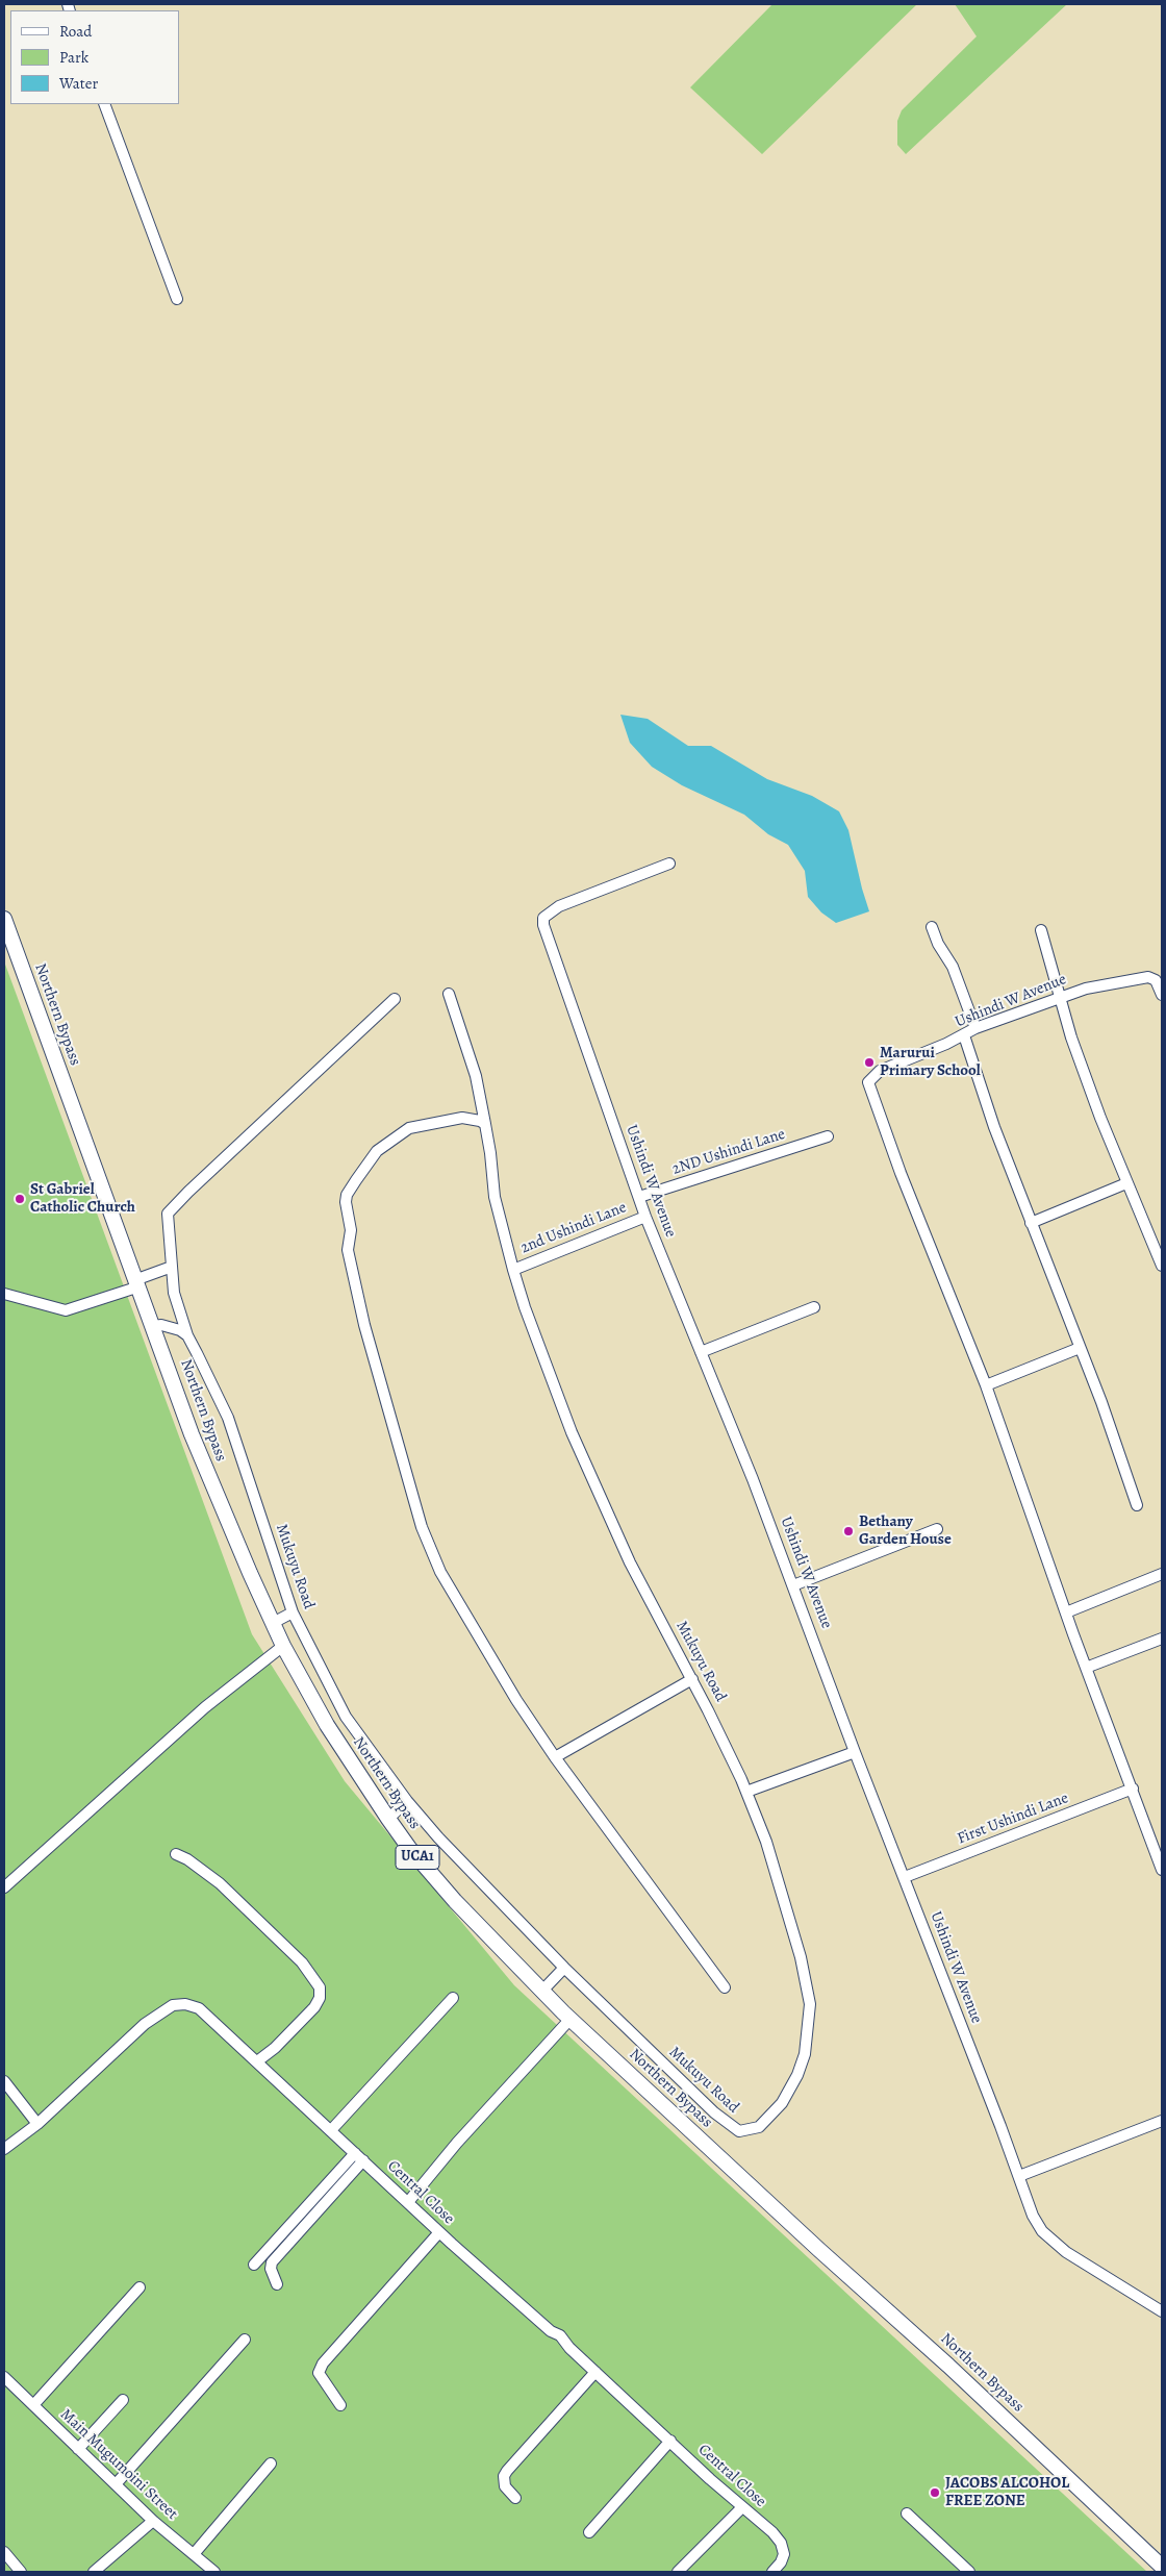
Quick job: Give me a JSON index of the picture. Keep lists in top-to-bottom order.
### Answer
{
  "streets": {
    "main road": ["Northern Bypass", "UCA1"],
    "street": [
      "Ushindi W Avenue",
      "2ND Ushindi Lane",
      "2nd Ushindi Lane",
      "Mukuyu Road",
      "First Ushindi Lane",
      "Central Close",
      "Main Mugumoini Street"
    ]
  },
  "crossings": [
    ["Ushindi W Avenue", "2ND Ushindi Lane"],
    ["Ushindi W Avenue", "2nd Ushindi Lane"],
    ["Ushindi W Avenue", "First Ushindi Lane"],
    ["2nd Ushindi Lane", "Mukuyu Road"]
  ],
  "places": [
    "Marurui Primary School",
    "St Gabriel Catholic Church",
    "Bethany Garden House",
    "JACOBS ALCOHOL FREE ZONE"
  ],
  "legend": ["Road", "Park", "Water"]
}
